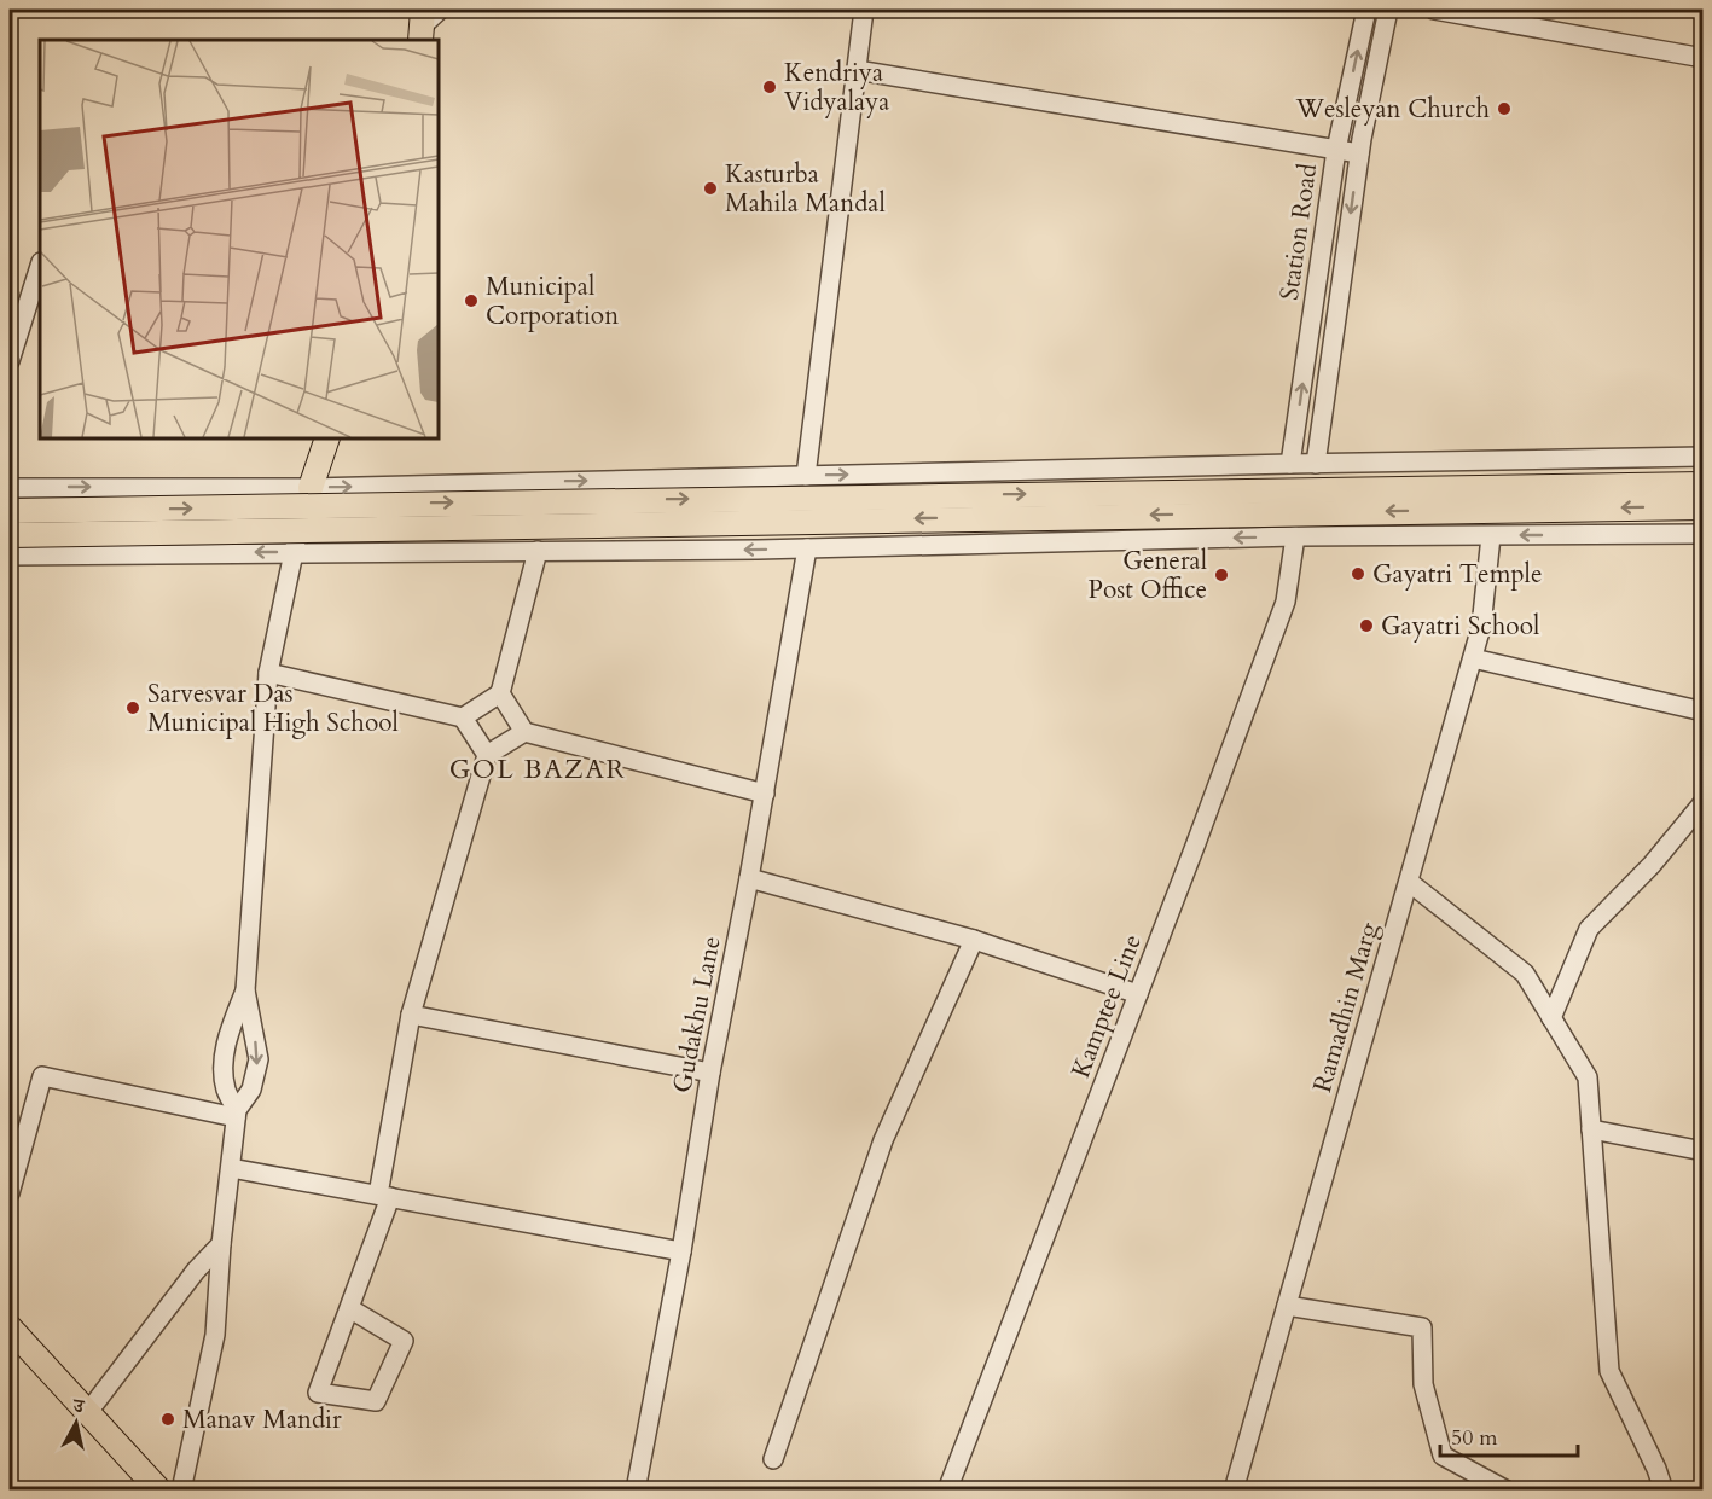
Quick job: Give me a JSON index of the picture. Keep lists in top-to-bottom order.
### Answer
{
  "streets": {
    "street": [
      "Station Road",
      "Kamptee Line",
      "Ramadhin Marg",
      "Gudakhu Lane"
    ]
  },
  "districts": ["GOL BAZAR"],
  "places": [
    "Kendriya Vidyalaya",
    "Wesleyan Church",
    "Kasturba Mahila Mandal",
    "Municipal Corporation",
    "Gayatri Temple",
    "General Post Office",
    "Gayatri School",
    "Sarvesvar Das Municipal High School",
    "Manav Mandir"
  ],
  "scale_bar": "50 m",
  "north": "top"
}
